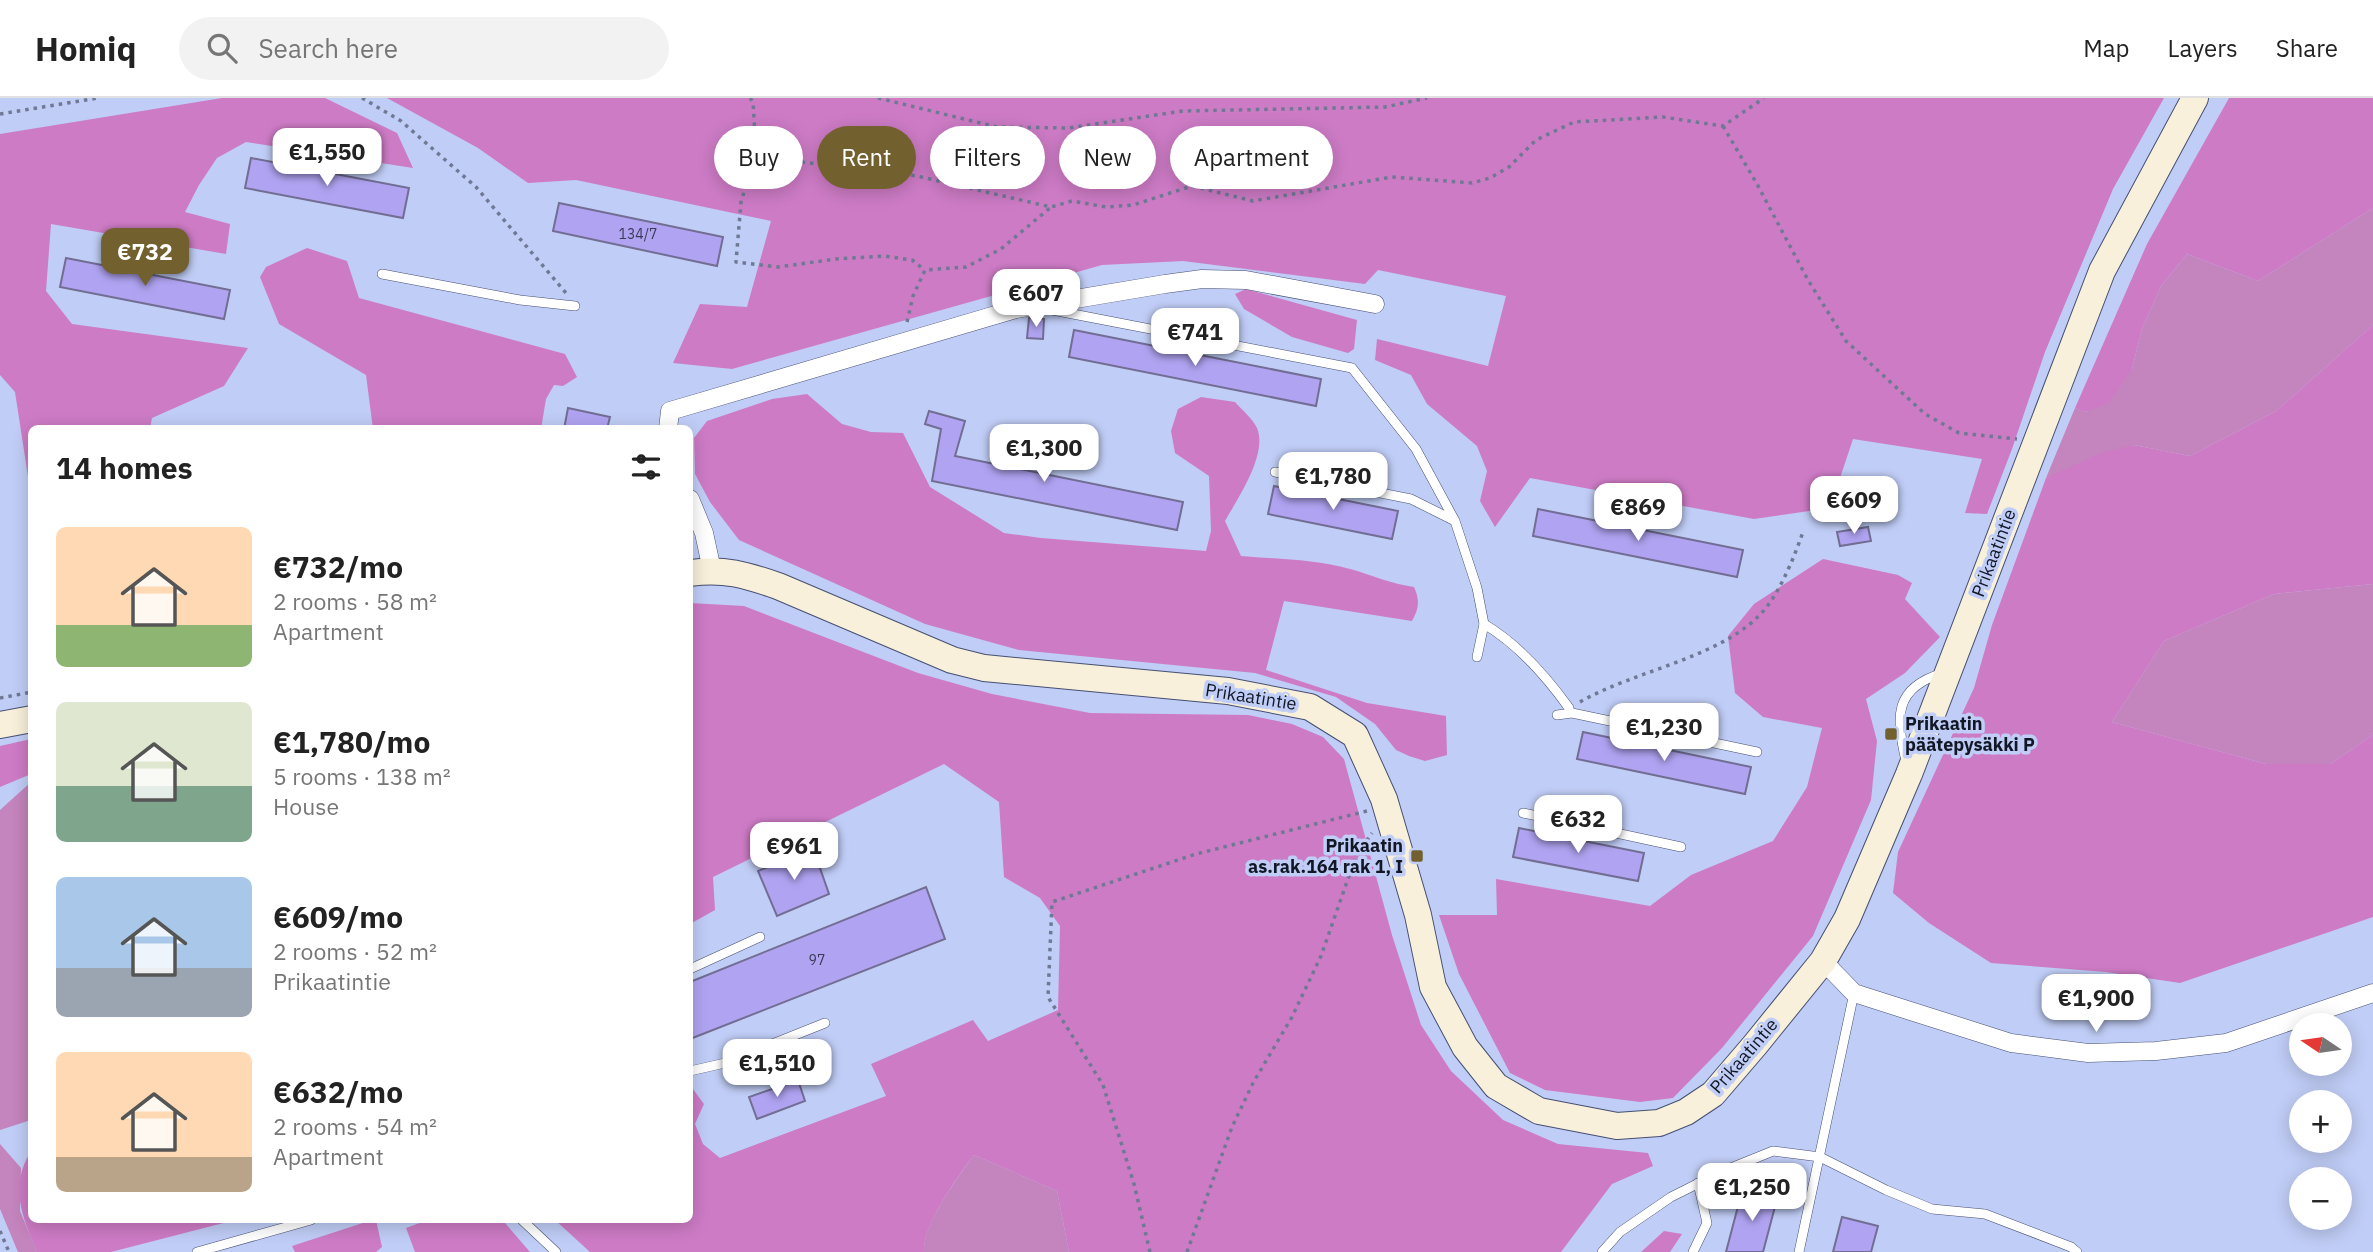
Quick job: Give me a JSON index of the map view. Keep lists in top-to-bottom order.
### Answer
{
  "streets": {
    "street": ["Prikaatintie"]
  },
  "places": {
    "transit": ["Prikaatin päätepysäkki P", "Prikaatin as.rak.164 rak 1, I"]
  },
  "house_numbers": ["134/7", "97"],
  "north": "left",
  "page": {
    "header": "Homiq",
    "search": "Search here",
    "nav": ["Map", "Layers", "Share"],
    "chip": [
      "Buy",
      "Rent",
      "Filters",
      "New",
      "Apartment"
    ],
    "price": [
      "€1,550",
      "€732",
      "€607",
      "€741",
      "€1,300",
      "€1,780",
      "€609",
      "€869",
      "€1,230",
      "€632",
      "€961",
      "€1,900",
      "€1,510",
      "€1,250"
    ],
    "heading": "14 homes",
    "list": [
      {
        "name": "€732/mo",
        "note": "2 rooms · 58 m² · Apartment"
      },
      {
        "name": "€1,780/mo",
        "note": "5 rooms · 138 m² · House"
      },
      {
        "name": "€609/mo",
        "note": "2 rooms · 52 m² · Prikaatintie"
      },
      {
        "name": "€632/mo",
        "note": "2 rooms · 54 m² · Apartment"
      }
    ],
    "map_buttons": ["+", "−"]
  }
}
